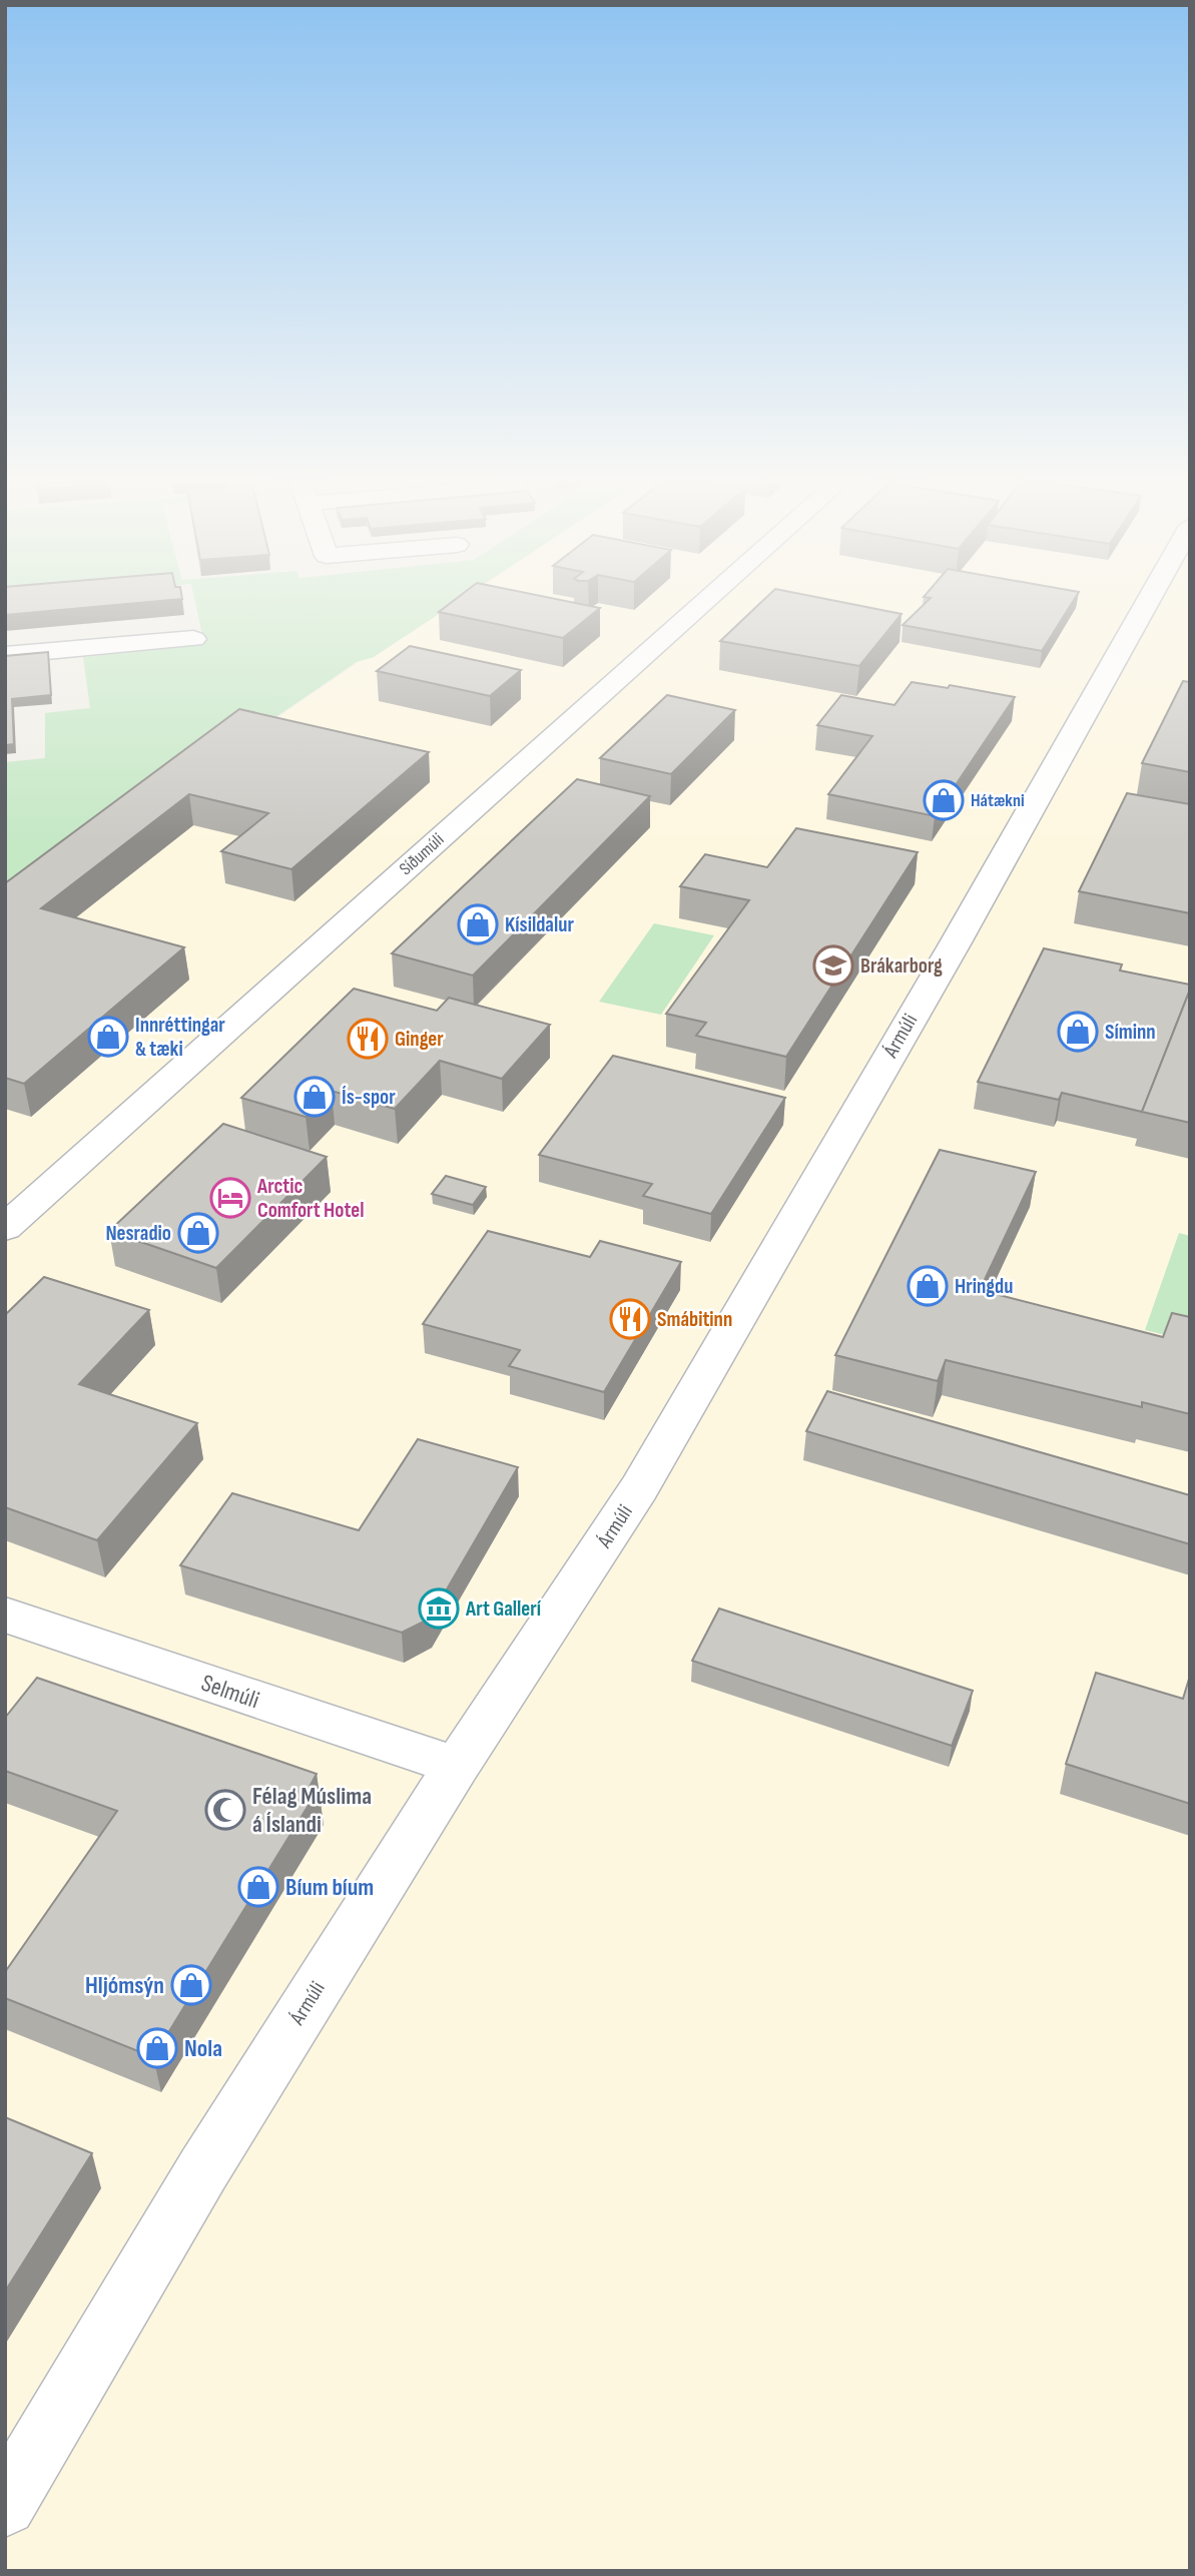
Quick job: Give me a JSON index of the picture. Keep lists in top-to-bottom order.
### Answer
{
  "streets": {
    "street": ["Síðumúli", "Ármúli", "Selmúli"]
  },
  "crossings": [
    ["Ármúli", "Selmúli"]
  ],
  "places": {
    "shop": [
      "Hátækni",
      "Kísildalur",
      "Síminn",
      "Innréttingar & tæki",
      "Ís-spor",
      "Nesradio",
      "Hringdu",
      "Bíum bíum",
      "Hljómsýn",
      "Nola"
    ],
    "school or university": ["Brákarborg"],
    "restaurant": ["Ginger", "Smábitinn"],
    "hotel": ["Arctic Comfort Hotel"],
    "museum": ["Art Gallerí"],
    "mosque": ["Félag Múslima á Íslandi"]
  }
}
